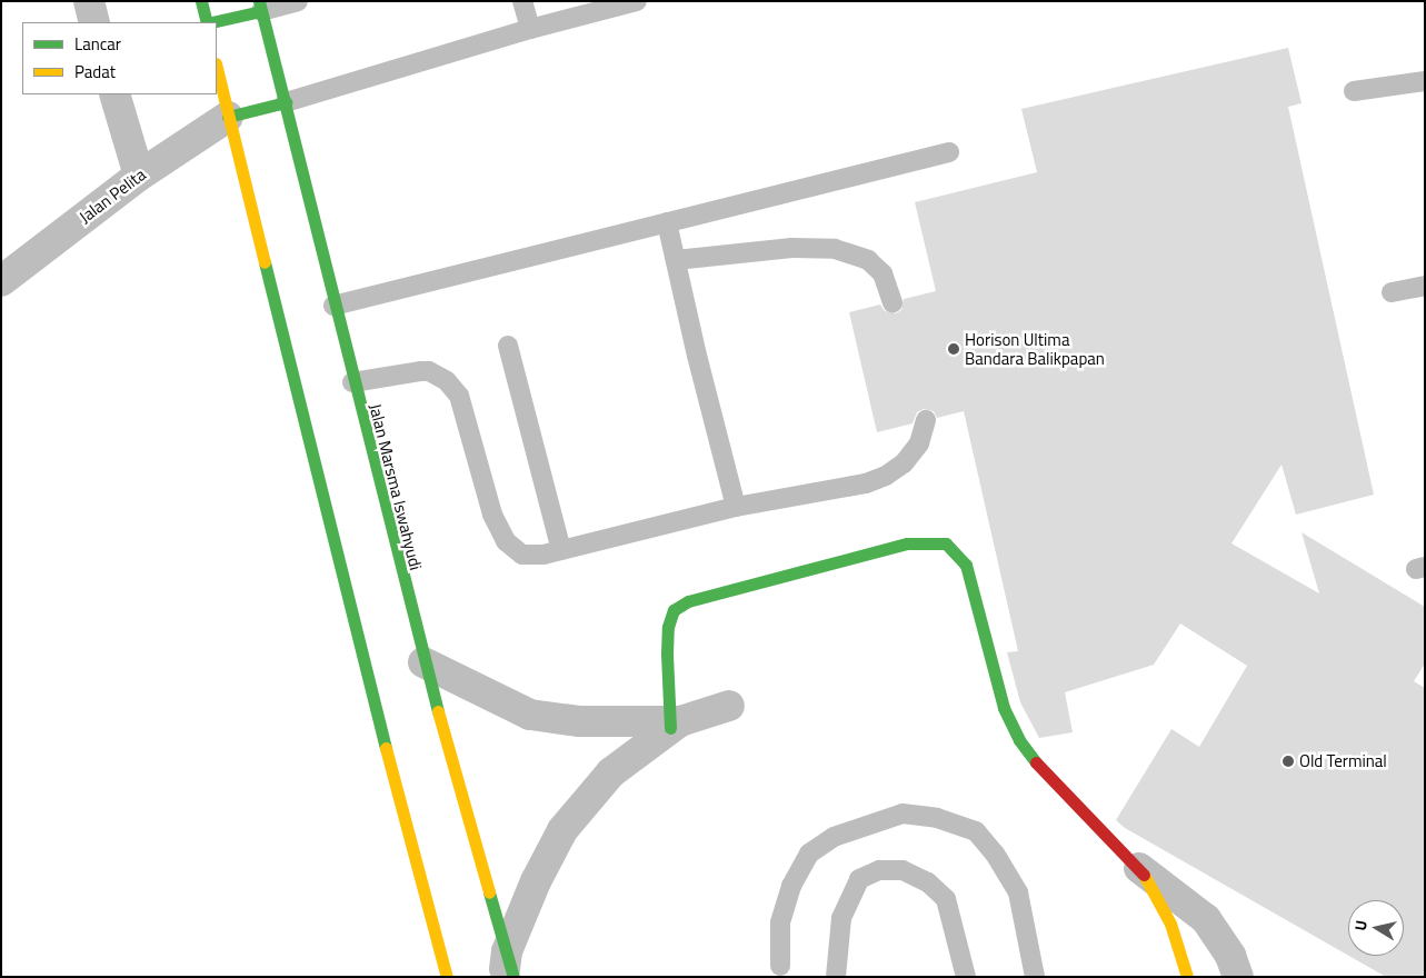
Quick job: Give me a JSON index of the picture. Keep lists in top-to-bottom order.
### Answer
{
  "streets": {
    "main road": ["Jalan Marsma Iswahyudi"],
    "street": ["Jalan Pelita"]
  },
  "places": ["Horison Ultima Bandara Balikpapan", "Old Terminal"],
  "legend": ["Lancar", "Padat"],
  "north": "left"
}
